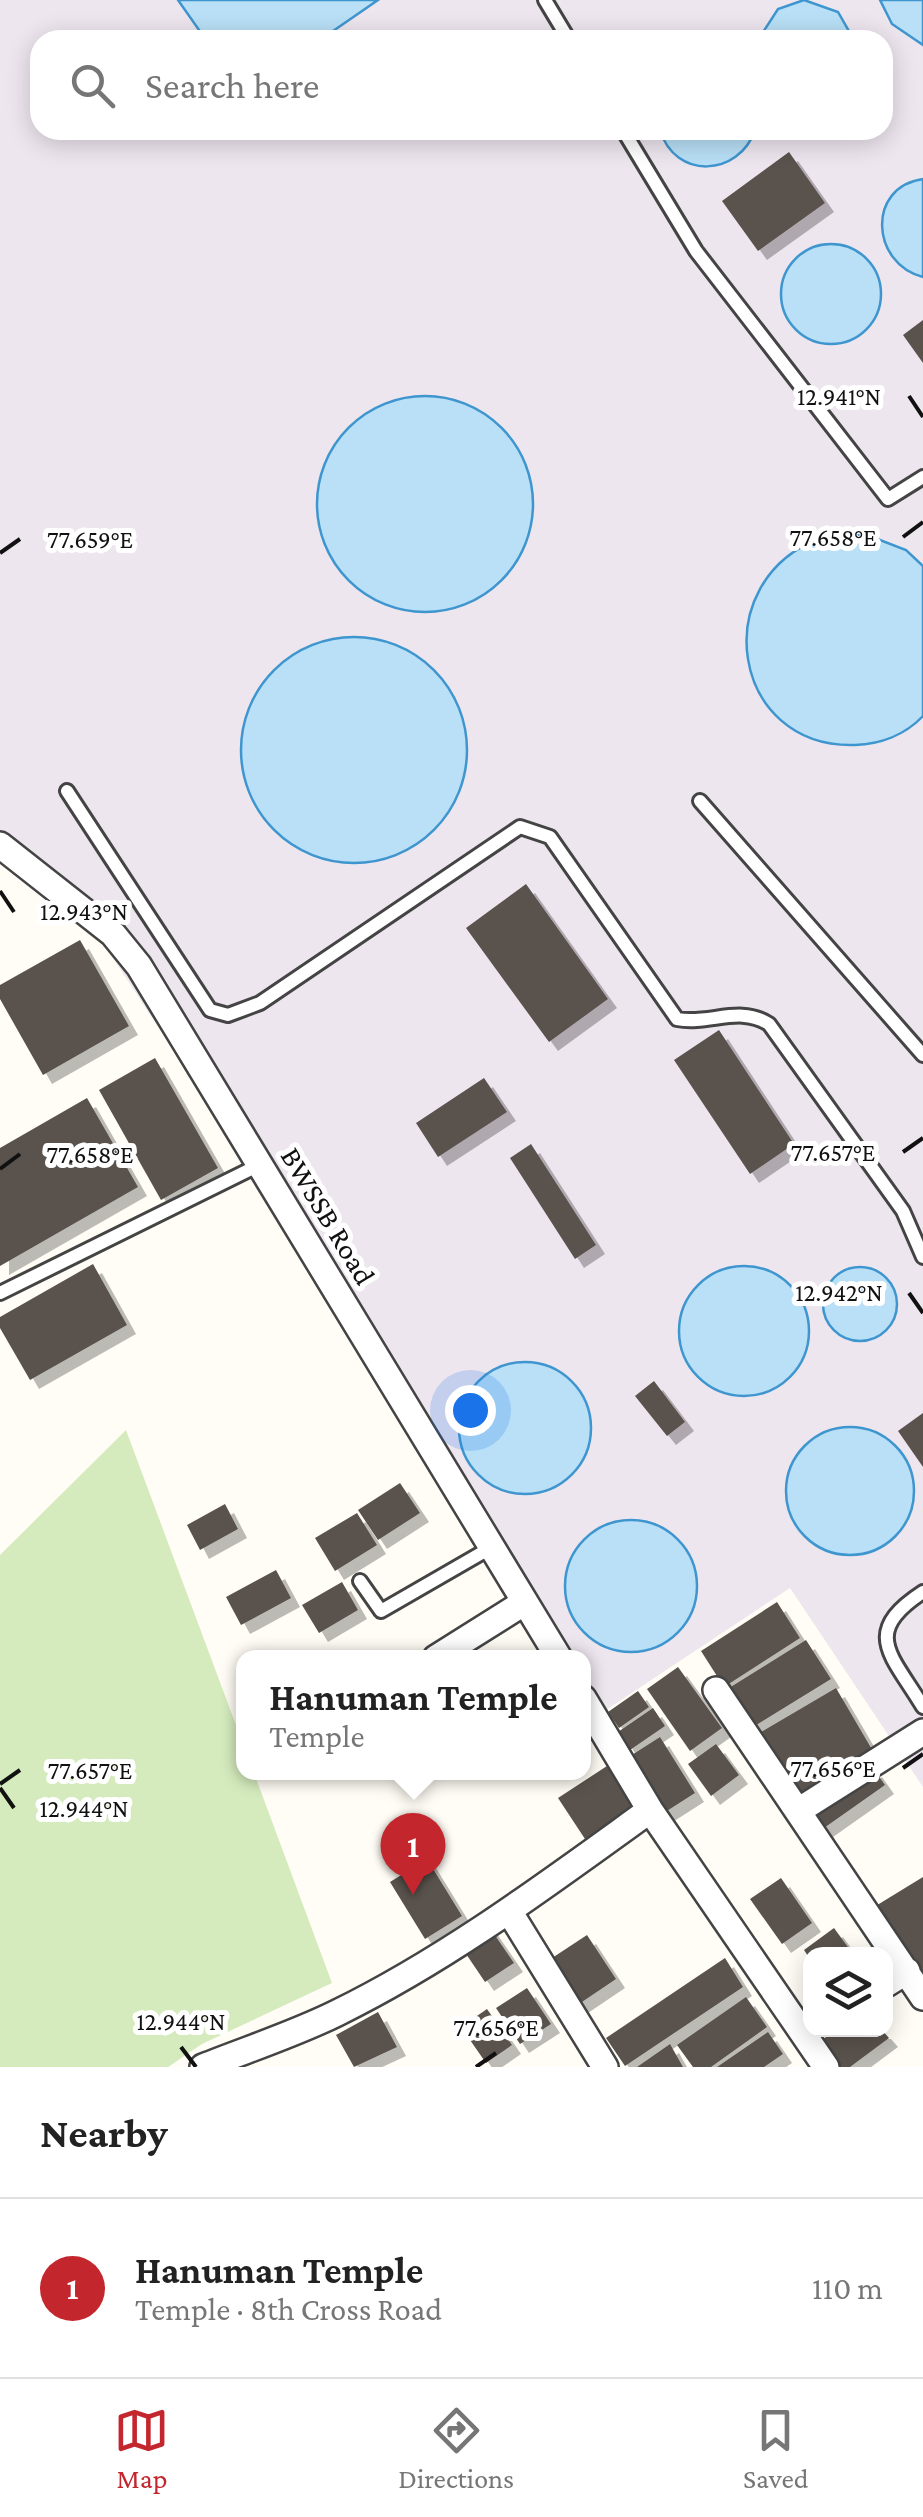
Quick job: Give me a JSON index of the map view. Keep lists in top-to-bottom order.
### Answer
{
  "streets": {
    "street": ["BWSSB Road"]
  },
  "page": {
    "search": "Search here",
    "popup": ["Hanuman Temple", "Temple"],
    "pins": "1",
    "heading": "Nearby",
    "list": [
      {
        "mark": "1",
        "name": "Hanuman Temple",
        "note": "Temple · 8th Cross Road",
        "value": "110 m"
      }
    ],
    "nav": ["Map", "Directions", "Saved"]
  },
  "coordinates": [
    "12.941°N",
    "77.658°E",
    "77.659°E",
    "12.943°N",
    "77.657°E",
    "12.942°N",
    "77.656°E",
    "12.944°N"
  ]
}
